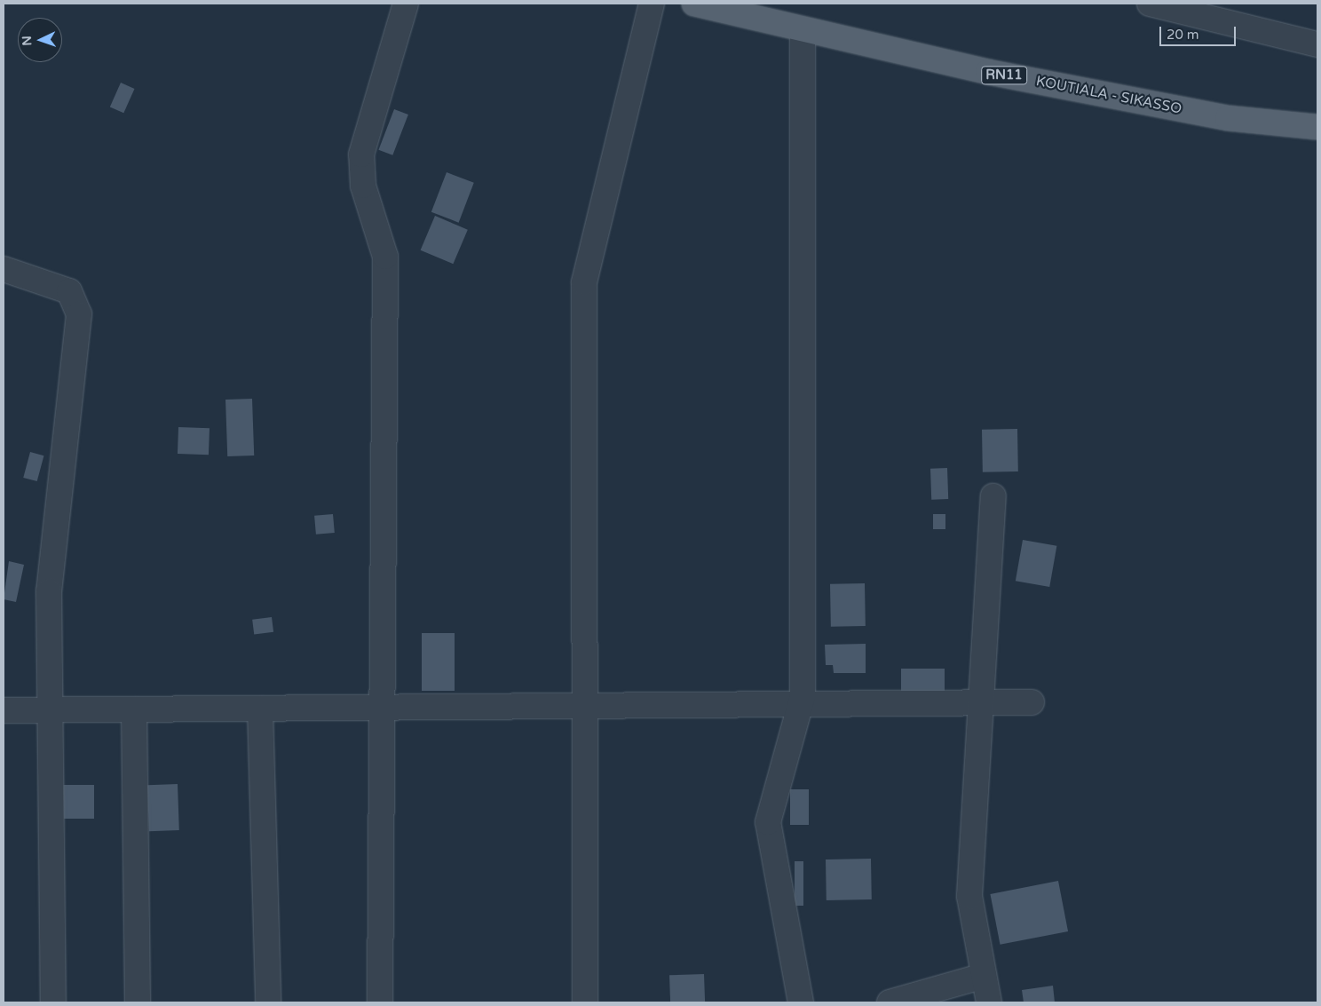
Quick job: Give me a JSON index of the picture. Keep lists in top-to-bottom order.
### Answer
{
  "streets": {
    "main road": ["RN11", "KOUTIALA - SIKASSO"]
  },
  "scale_bar": "20 m",
  "north": "left"
}
